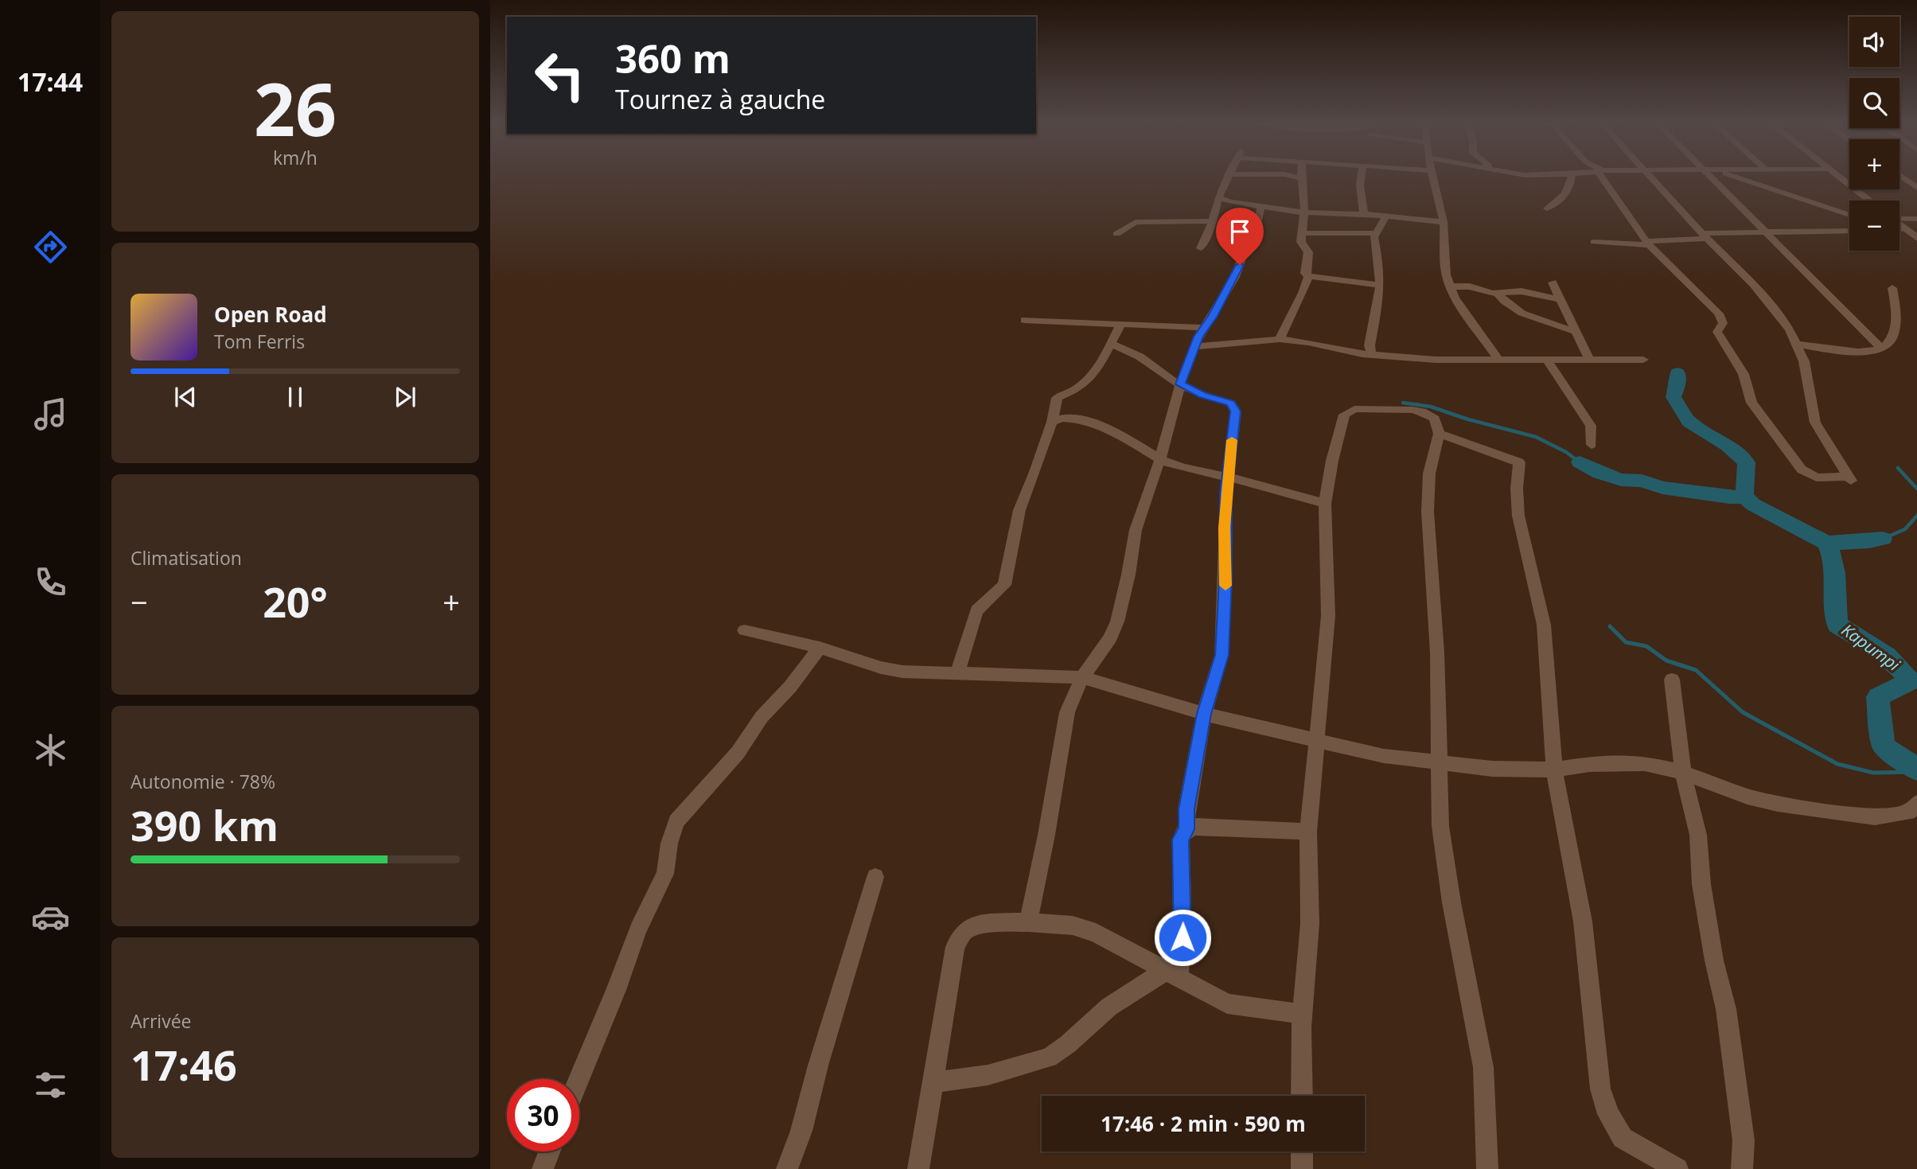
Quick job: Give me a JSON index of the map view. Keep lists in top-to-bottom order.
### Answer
{
  "water": ["Kapumpi"],
  "page": {
    "tabs": "17:44",
    "tile": [
      ["26", "km/h"],
      "Climatisation",
      ["Autonomie · 78%", "390 km"],
      ["Arrivée", "17:46"]
    ],
    "map_buttons": ["+", "−"],
    "turn": ["360 m", "Tournez à gauche"],
    "song": ["Open Road", "Tom Ferris"],
    "heat": ["−", "20°", "+"],
    "limit": "30",
    "trip": "17:46 · 2 min · 590 m"
  }
}
